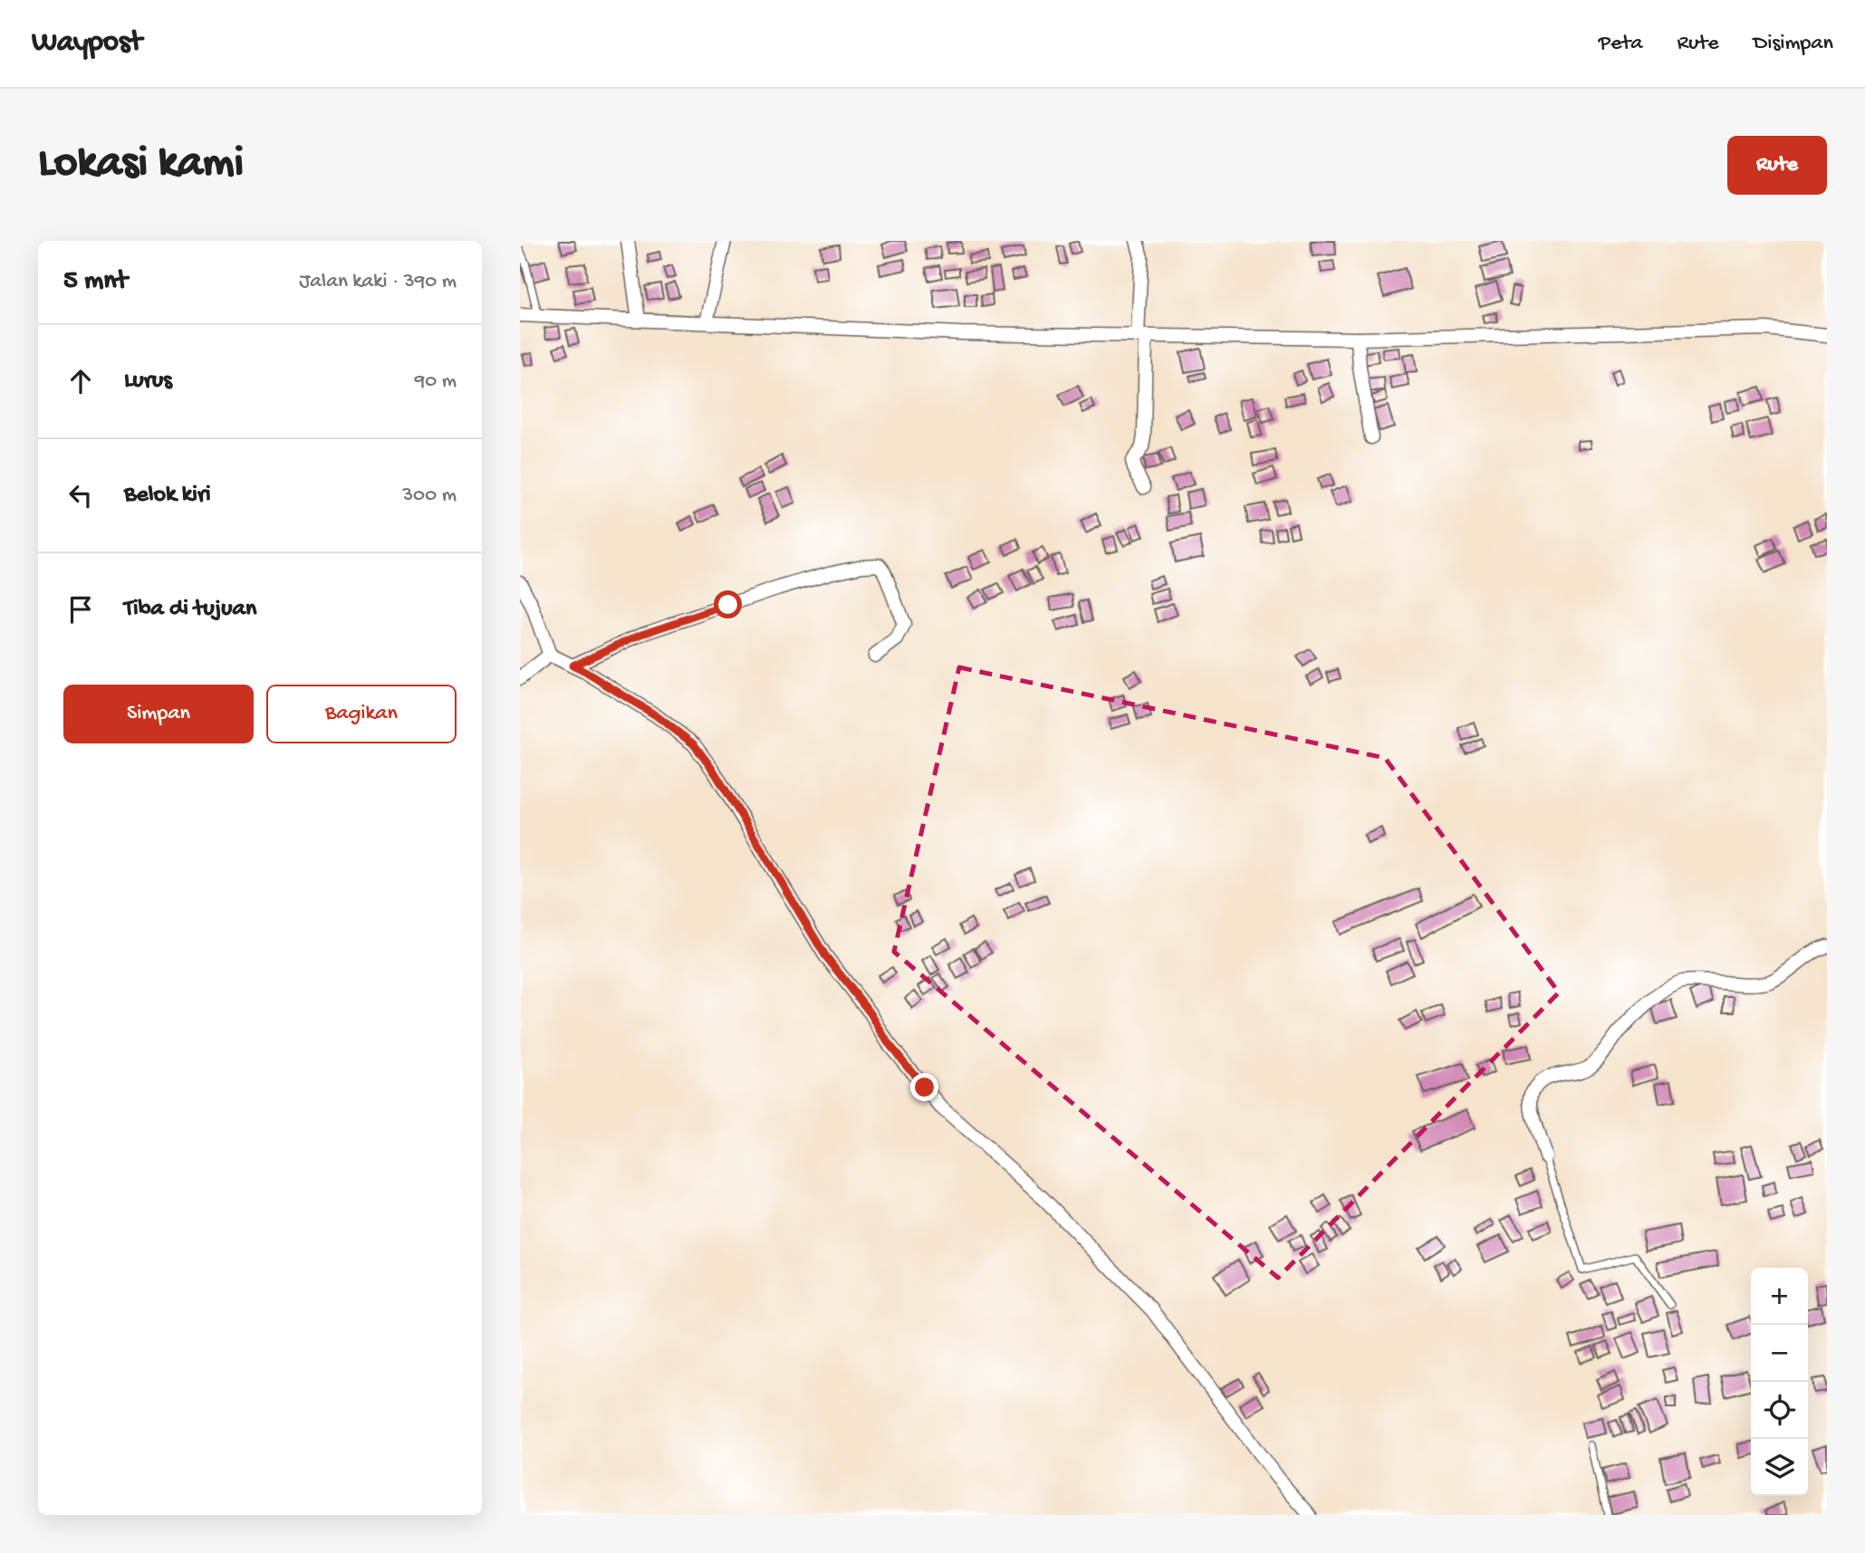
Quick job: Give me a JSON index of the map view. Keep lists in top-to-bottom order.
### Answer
{
  "page": {
    "header": "Waypost",
    "nav": ["Peta", "Rute", "Disimpan"],
    "buttons": [
      "Rute",
      ["Simpan", "Bagikan"]
    ],
    "title": "Lokasi kami",
    "heading": ["5 mnt", "Jalan kaki · 390 m"],
    "list": [
      ["Lurus", "90 m"],
      ["Belok kiri", "300 m"],
      "Tiba di tujuan"
    ],
    "map_buttons": ["+", "−"]
  }
}
